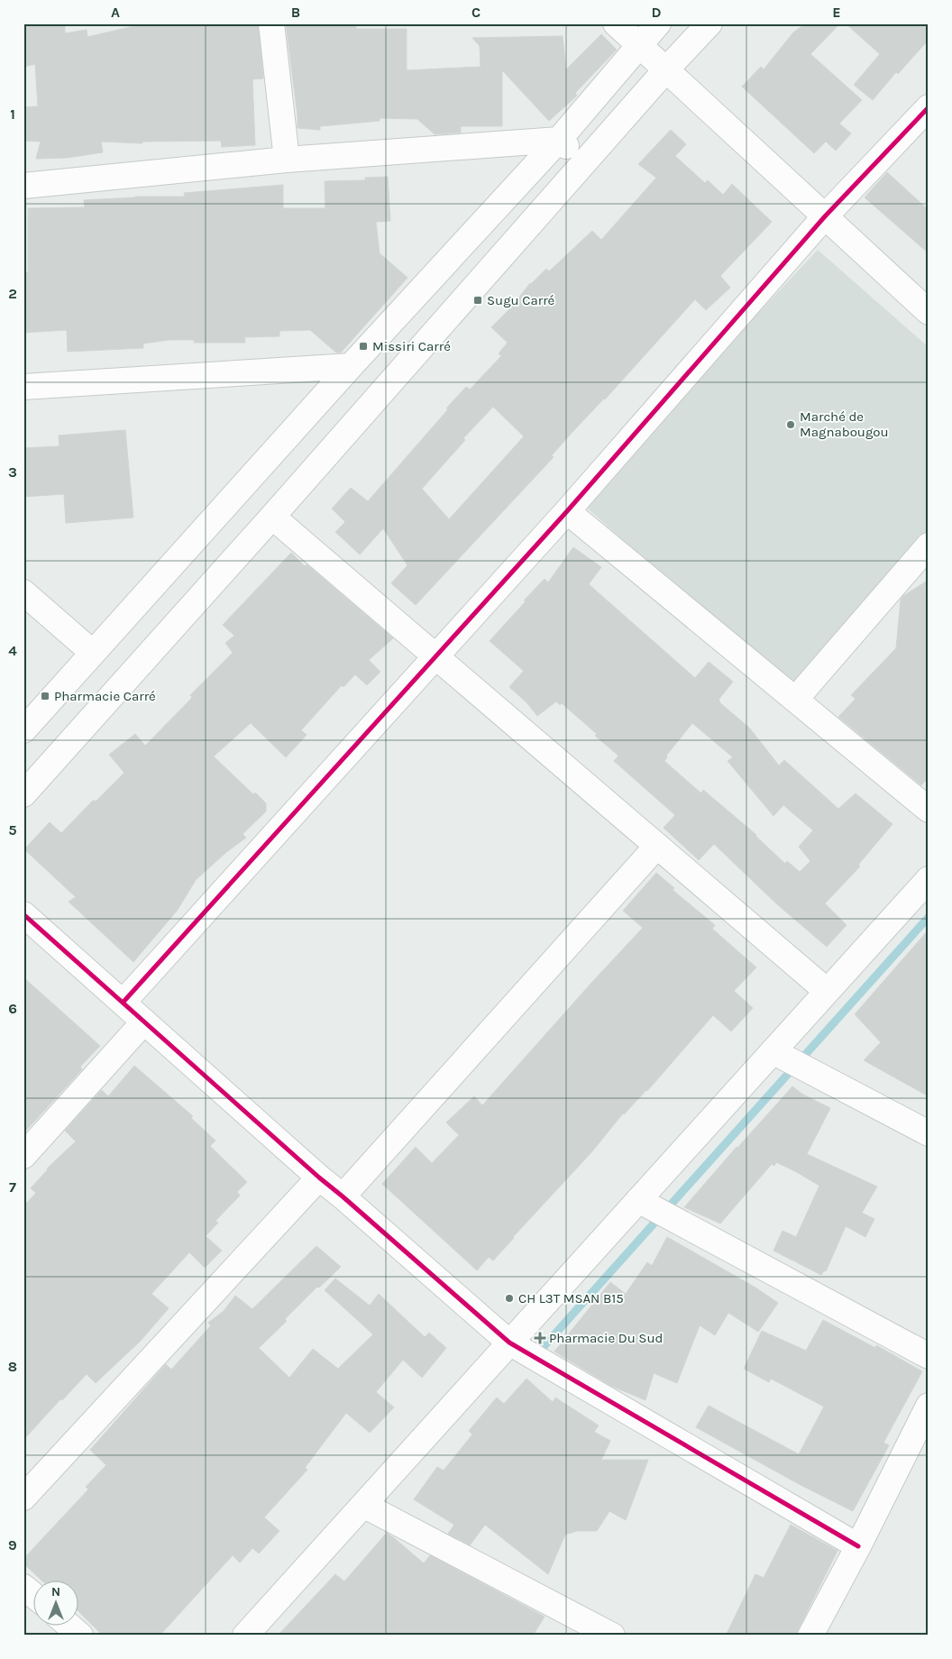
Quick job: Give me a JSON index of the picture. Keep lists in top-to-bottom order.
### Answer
{
  "places": {
    "transit": ["Sugu Carré", "Missiri Carré", "Pharmacie Carré"],
    "other": ["Marché de Magnabougou", "CH L3T MSAN B15"],
    "health": ["Pharmacie Du Sud"]
  },
  "north": "top",
  "grid": {
    "columns": [
      "A",
      "B",
      "C",
      "D",
      "E"
    ],
    "rows": [
      "1",
      "2",
      "3",
      "4",
      "5",
      "6",
      "7",
      "8",
      "9"
    ]
  }
}
